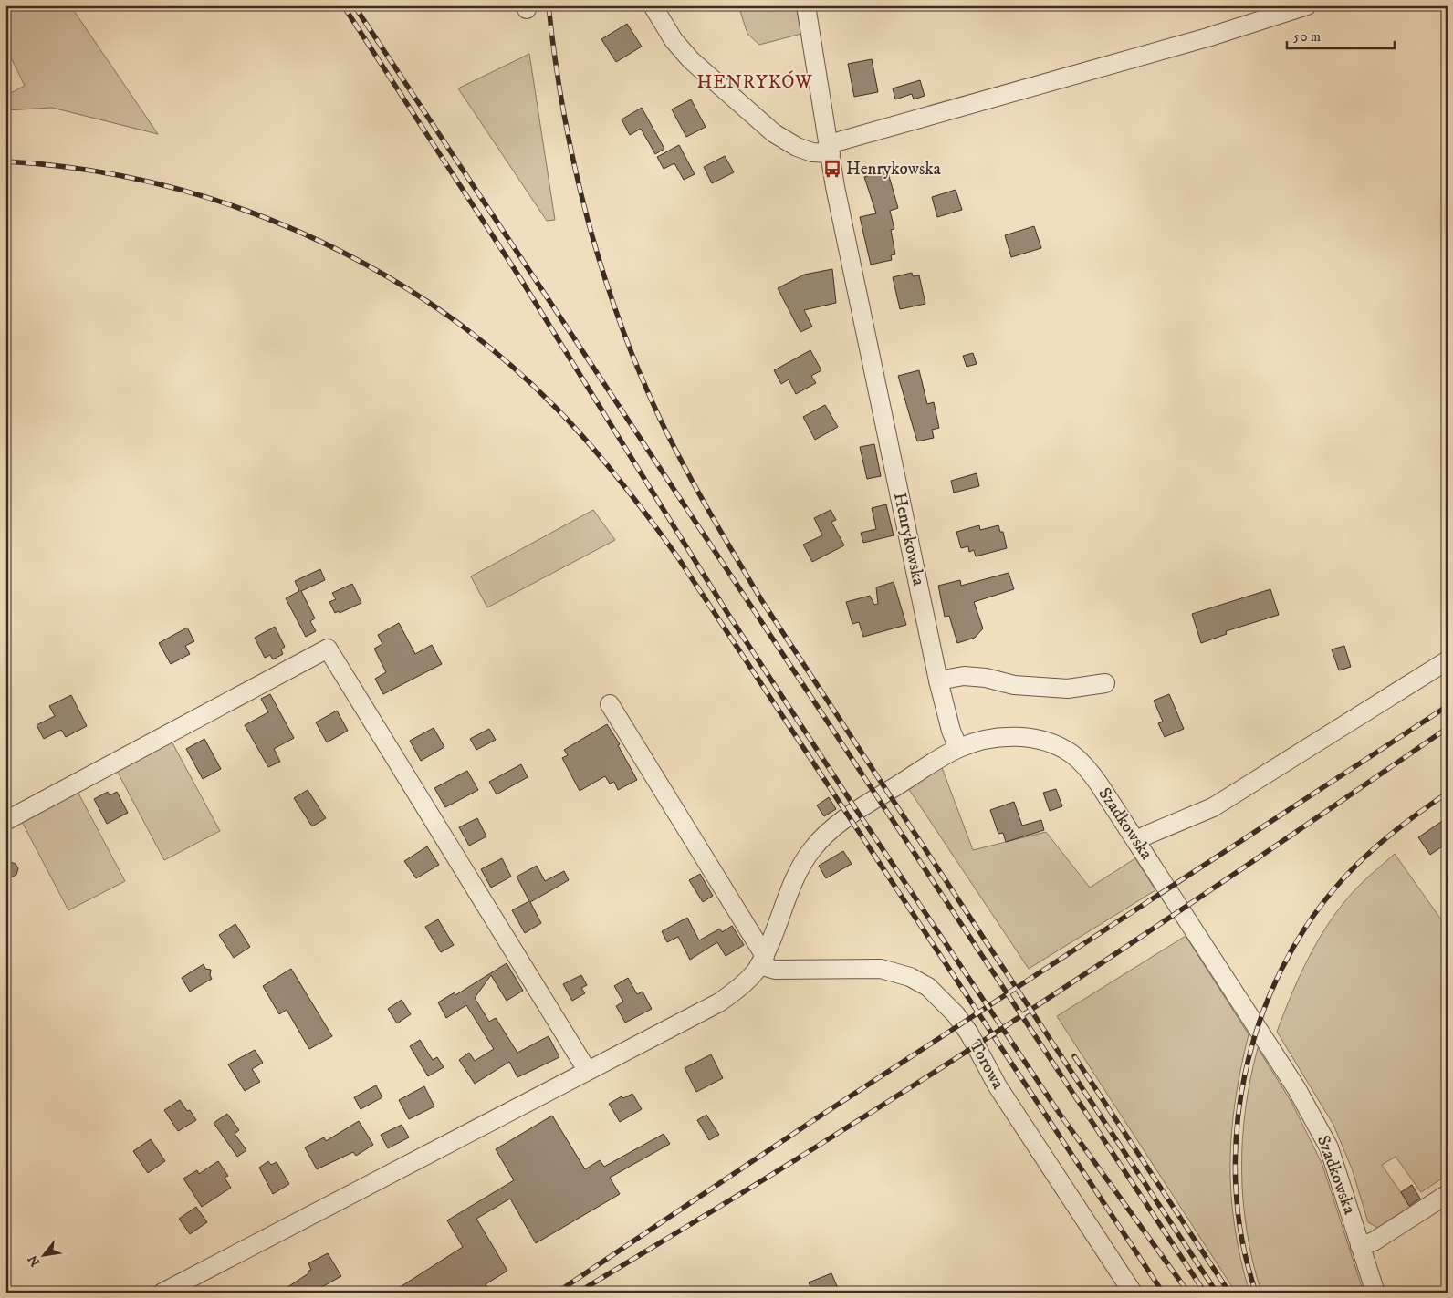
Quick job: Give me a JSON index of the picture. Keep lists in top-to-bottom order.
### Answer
{
  "streets": {
    "street": ["Henrykowska", "Szadkowska", "Torowa"]
  },
  "crossings": [
    ["Henrykowska", "Szadkowska"],
    ["Szadkowska", "Torowa"]
  ],
  "districts": ["HENRYKÓW"],
  "places": {
    "bus stop": ["Henrykowska"]
  },
  "scale_bar": "50 m",
  "north": "bottom left"
}
